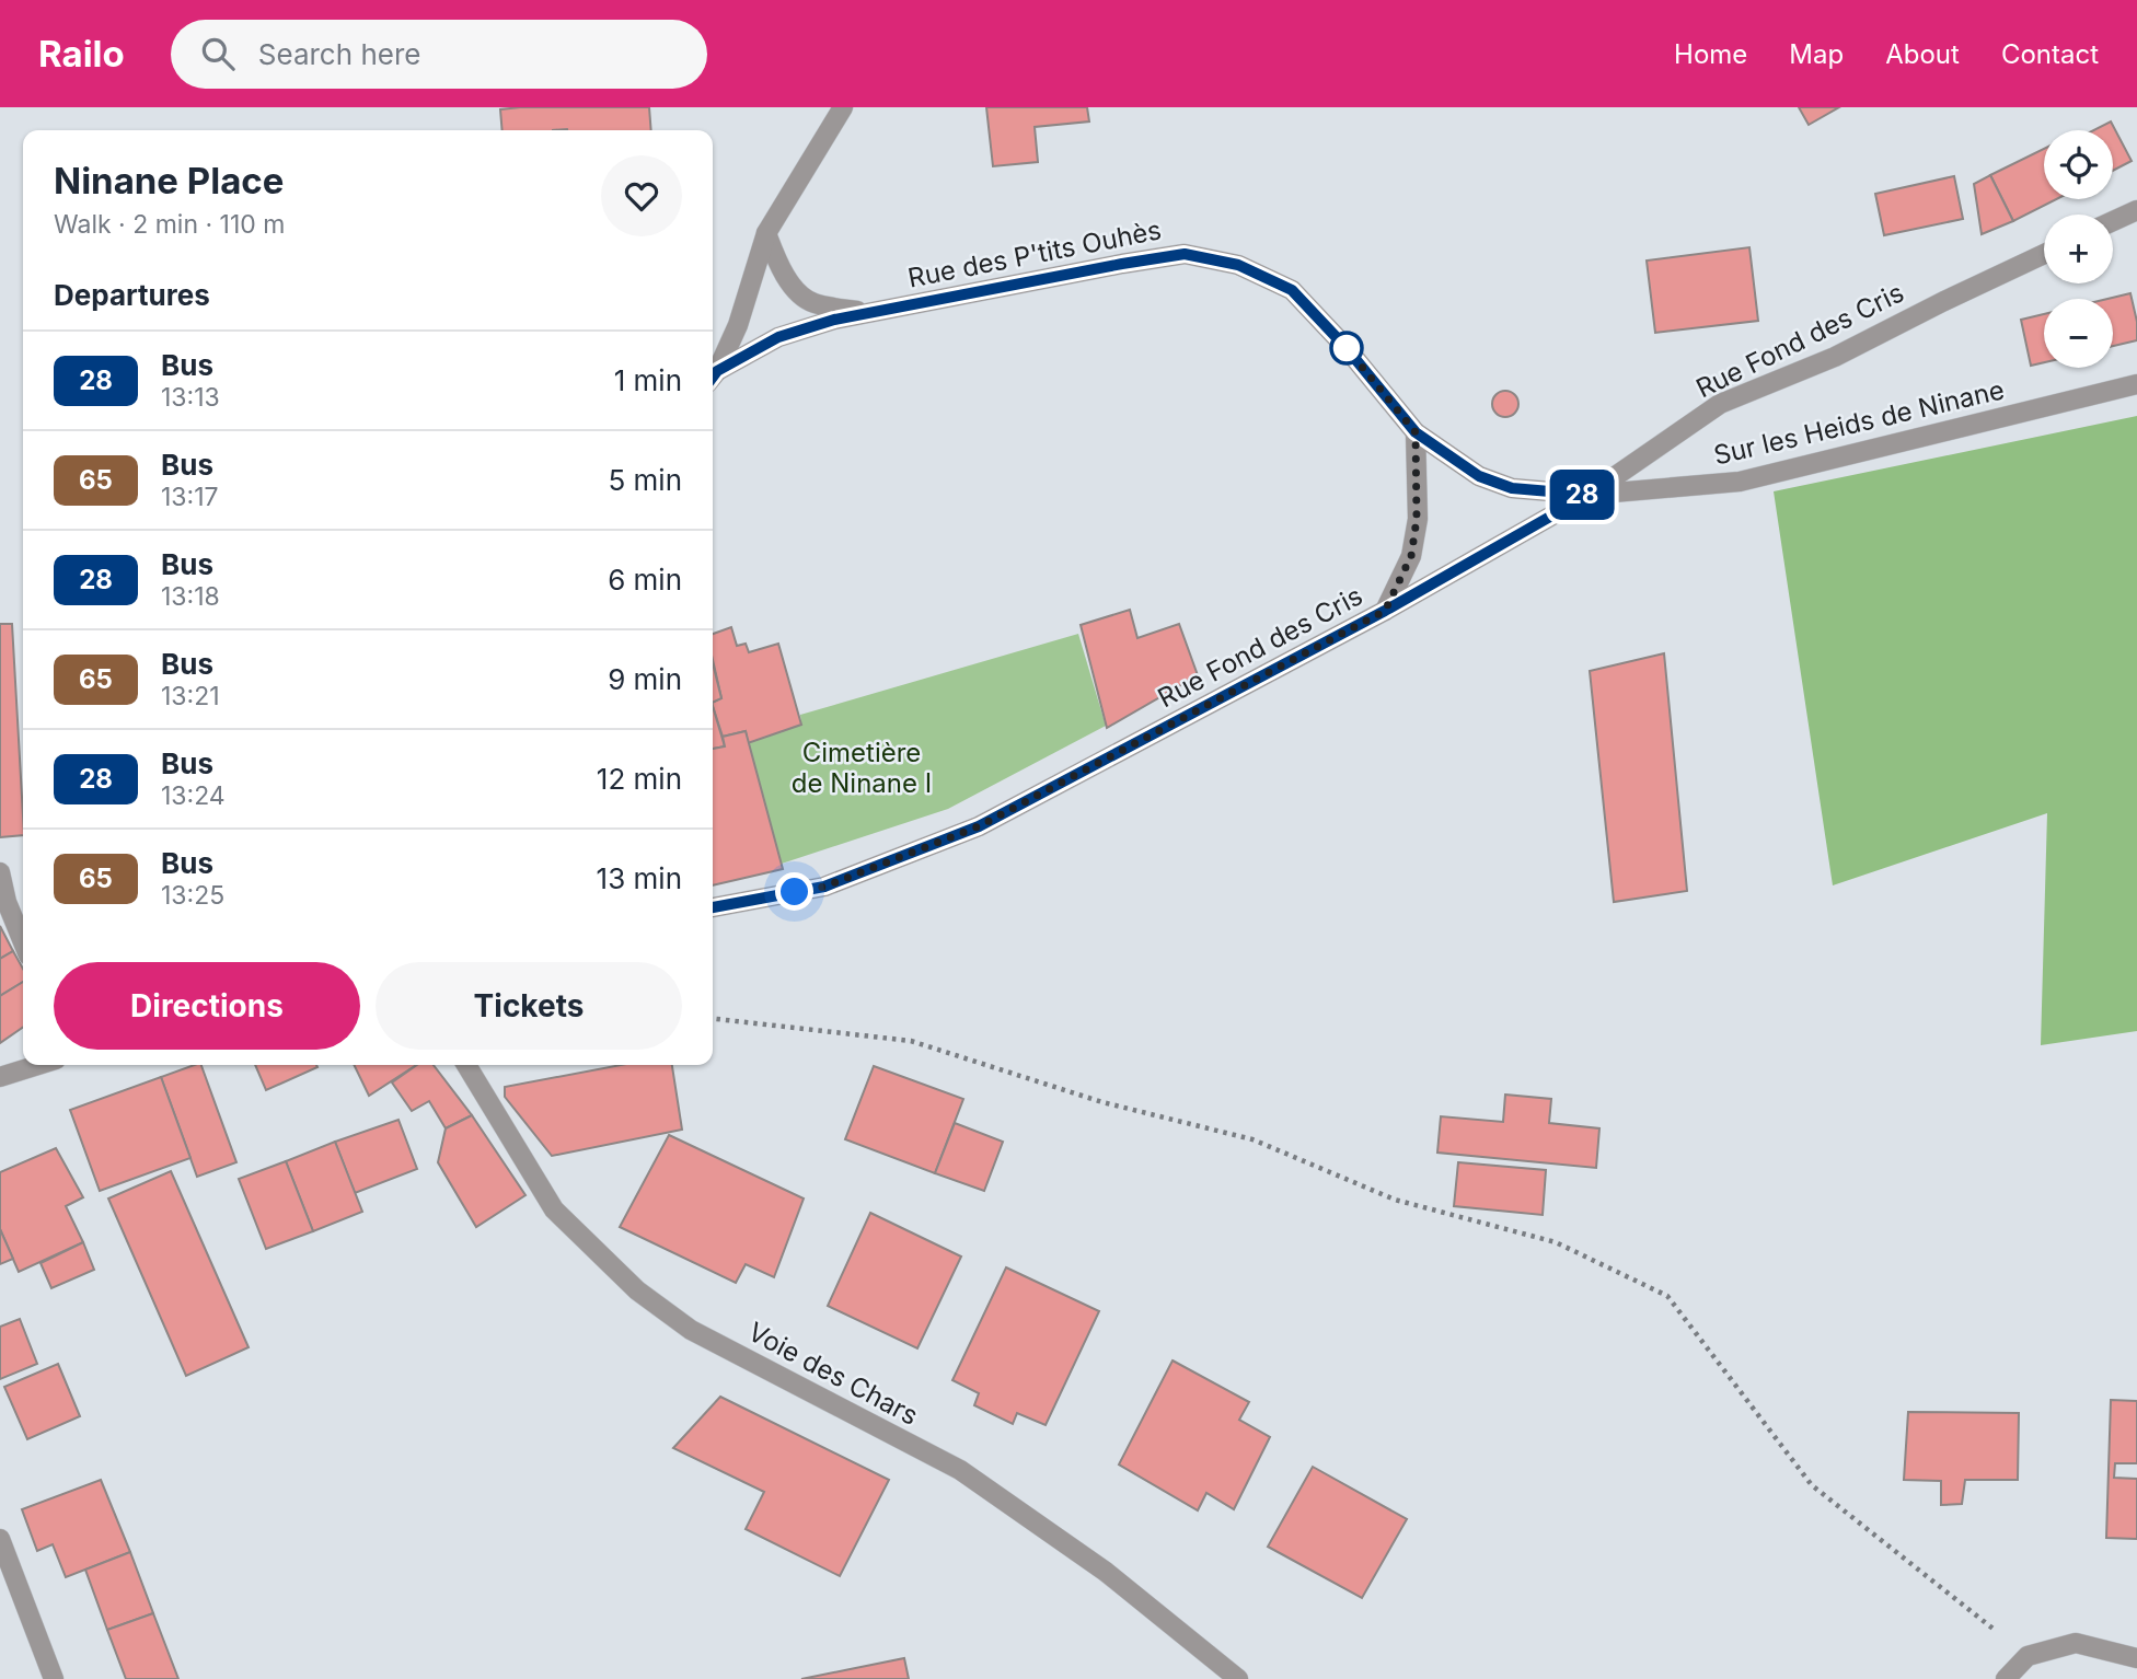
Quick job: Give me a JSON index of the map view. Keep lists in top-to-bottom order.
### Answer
{
  "streets": {
    "street": [
      "Rue des P'tits Ouhès",
      "Rue Fond des Cris",
      "Sur les Heids de Ninane",
      "Voie des Chars"
    ]
  },
  "crossings": [
    ["Rue des P'tits Ouhès", "Rue Fond des Cris"],
    ["Rue des P'tits Ouhès", "Sur les Heids de Ninane"],
    ["Rue Fond des Cris", "Sur les Heids de Ninane"]
  ],
  "parks": ["Cimetière de Ninane I"],
  "lines": ["bus line 28"],
  "page": {
    "header": "Railo",
    "search": "Search here",
    "nav": [
      "Home",
      "Map",
      "About",
      "Contact"
    ],
    "on_map": "28",
    "map_buttons": ["+", "−"],
    "heading": [
      ["Ninane Place", "Walk · 2 min · 110 m"],
      "Departures"
    ],
    "list": [
      {
        "mark": "28",
        "name": "Bus",
        "note": "13:13",
        "value": "1 min"
      },
      {
        "mark": "65",
        "name": "Bus",
        "note": "13:17",
        "value": "5 min"
      },
      {
        "mark": "28",
        "name": "Bus",
        "note": "13:18",
        "value": "6 min"
      },
      {
        "mark": "65",
        "name": "Bus",
        "note": "13:21",
        "value": "9 min"
      },
      {
        "mark": "28",
        "name": "Bus",
        "note": "13:24",
        "value": "12 min"
      },
      {
        "mark": "65",
        "name": "Bus",
        "note": "13:25",
        "value": "13 min"
      }
    ],
    "buttons": ["Directions", "Tickets"]
  }
}
